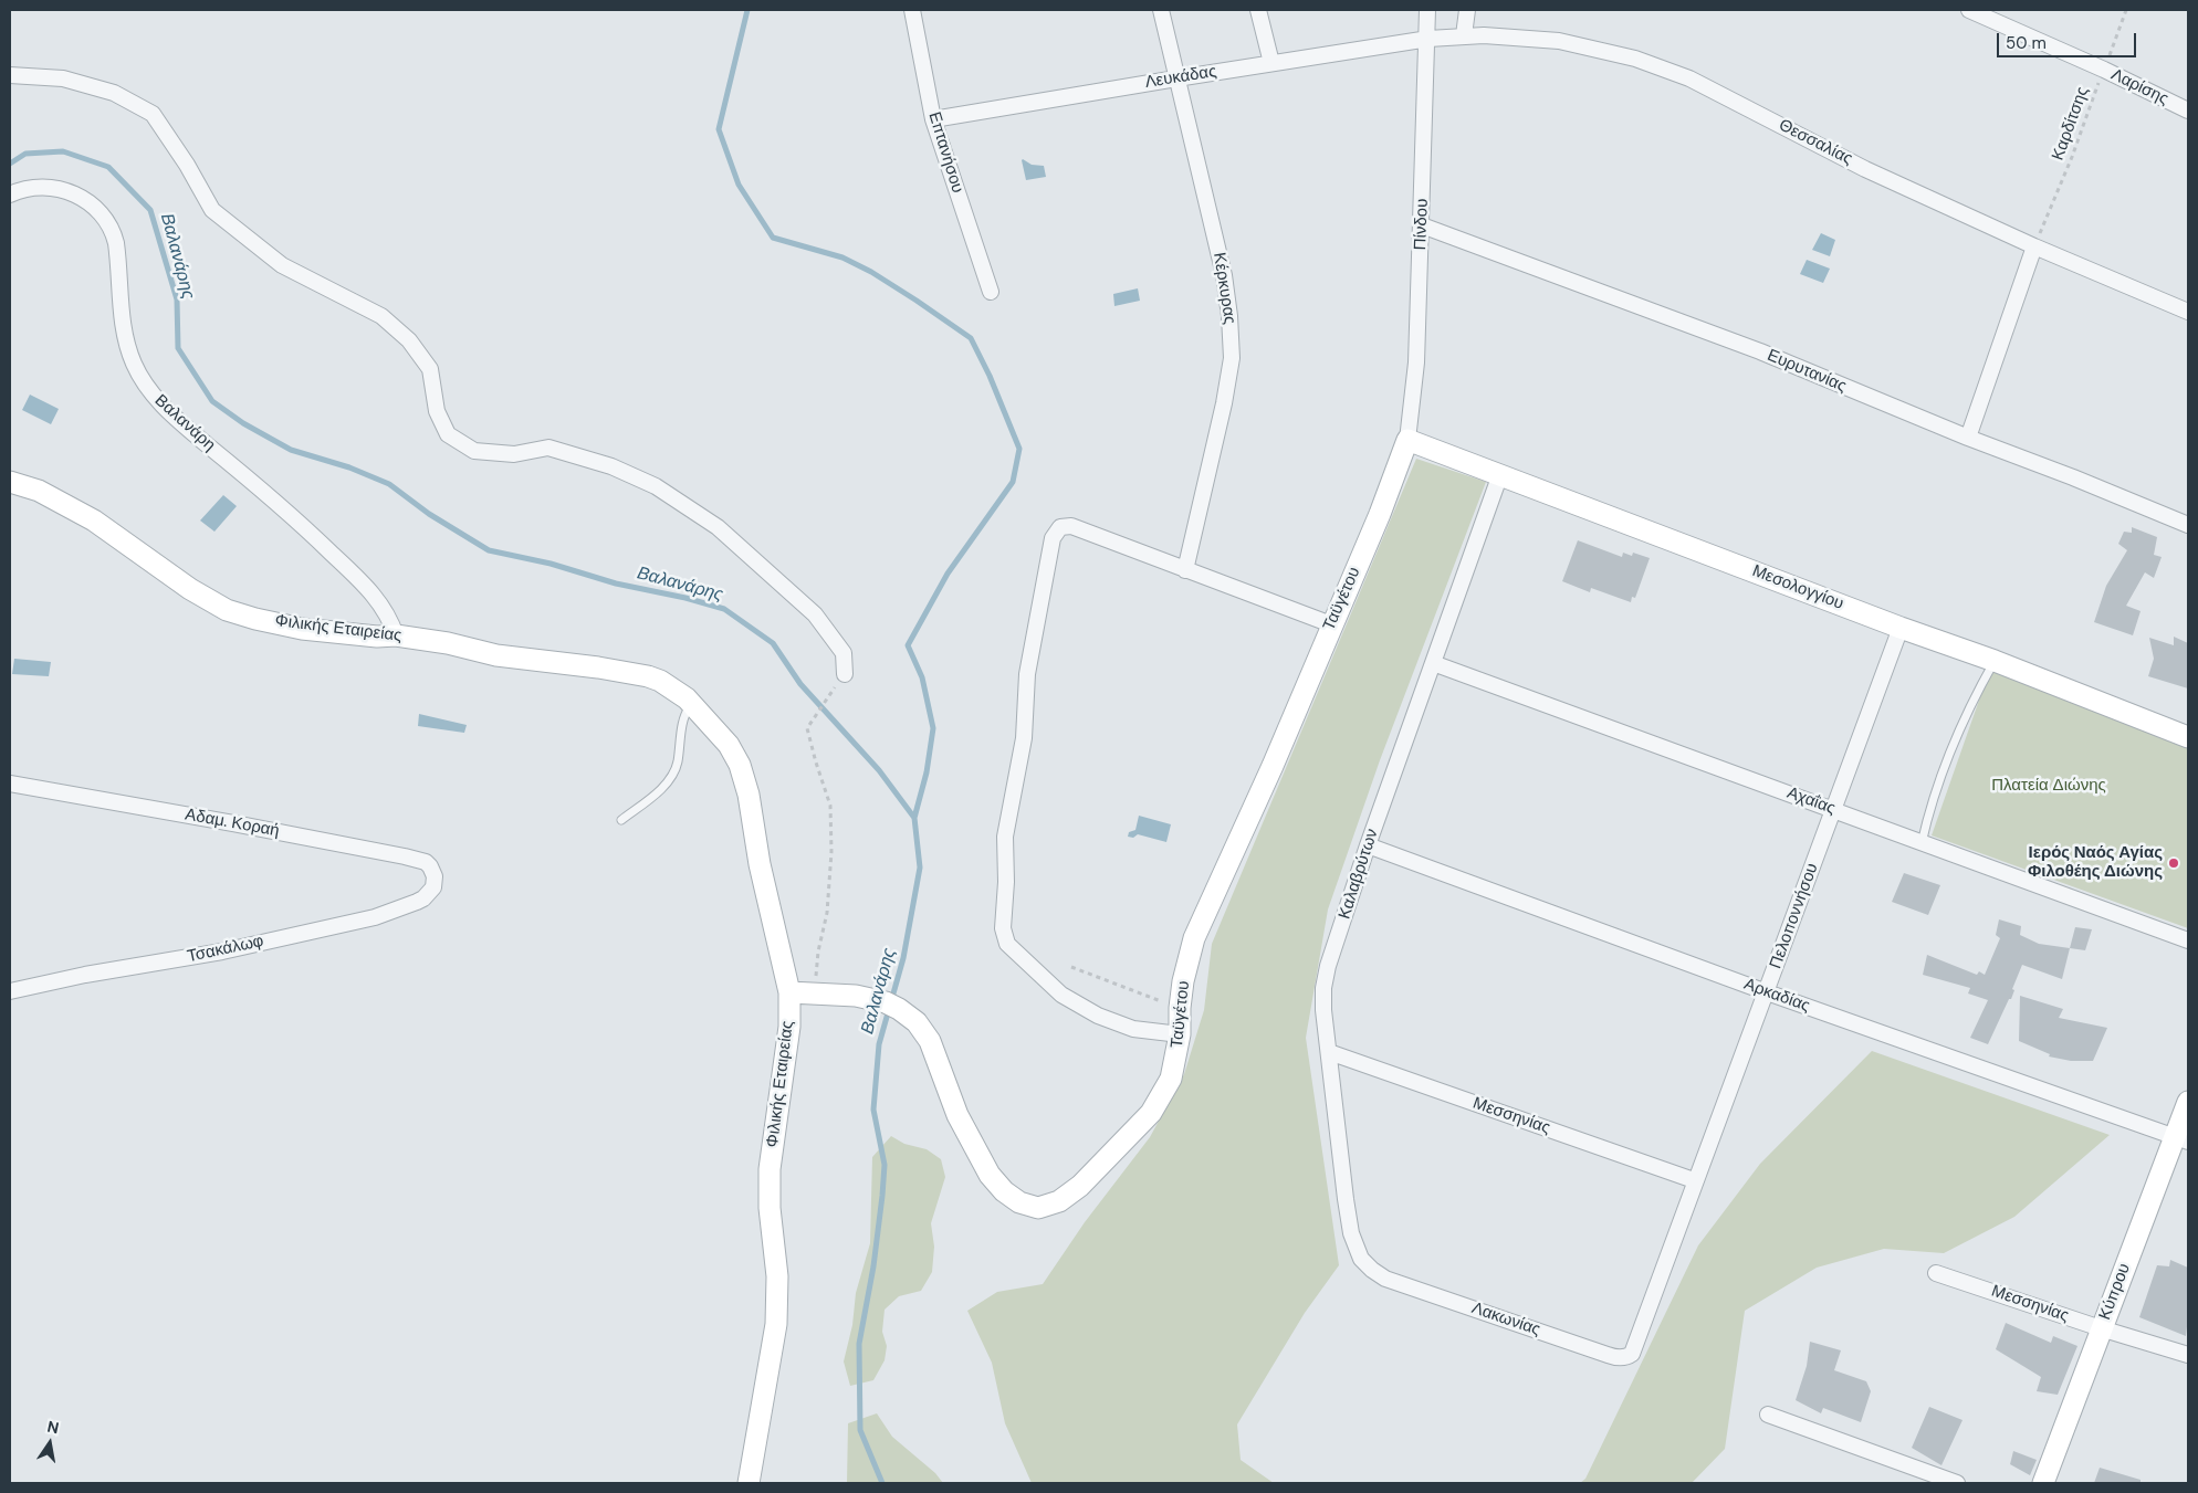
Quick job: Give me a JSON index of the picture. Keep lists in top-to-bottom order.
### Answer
{
  "streets": {
    "street": [
      "Λευκάδας",
      "Λαρίσης",
      "Θεσσαλίας",
      "Επτανήσου",
      "Πίνδου",
      "Κέρκυρας",
      "Ευρυτανίας",
      "Βαλανάρη",
      "Μεσολογγίου",
      "Ταϋγέτου",
      "Φιλικής Εταιρείας",
      "Αχαΐας",
      "Αδαμ. Κοραή",
      "Καλαβρύτων",
      "Πελοποννήσου",
      "Τσακάλωφ",
      "Αρκαδίας",
      "Μεσσηνίας",
      "Κύπρου",
      "Λακωνίας"
    ],
    "path": ["Καρδίτσης"]
  },
  "crossings": [
    ["Λευκάδας", "Θεσσαλίας"],
    ["Λευκάδας", "Επτανήσου"],
    ["Λευκάδας", "Πίνδου"],
    ["Λευκάδας", "Κέρκυρας"],
    ["Λαρίσης", "Καρδίτσης"],
    ["Καρδίτσης", "Θεσσαλίας"],
    ["Θεσσαλίας", "Πίνδου"],
    ["Πίνδου", "Ευρυτανίας"],
    ["Πίνδου", "Μεσολογγίου"],
    ["Πίνδου", "Ταϋγέτου"],
    ["Βαλανάρη", "Φιλικής Εταιρείας"],
    ["Μεσολογγίου", "Ταϋγέτου"],
    ["Μεσολογγίου", "Καλαβρύτων"],
    ["Μεσολογγίου", "Πελοποννήσου"],
    ["Ταϋγέτου", "Φιλικής Εταιρείας"],
    ["Αχαΐας", "Καλαβρύτων"],
    ["Αχαΐας", "Πελοποννήσου"],
    ["Αδαμ. Κοραή", "Τσακάλωφ"],
    ["Καλαβρύτων", "Αρκαδίας"],
    ["Καλαβρύτων", "Μεσσηνίας"],
    ["Καλαβρύτων", "Λακωνίας"],
    ["Πελοποννήσου", "Αρκαδίας"],
    ["Πελοποννήσου", "Μεσσηνίας"],
    ["Πελοποννήσου", "Λακωνίας"],
    ["Αρκαδίας", "Κύπρου"],
    ["Μεσσηνίας", "Κύπρου"]
  ],
  "water": ["Βαλανάρης"],
  "parks": ["Πλατεία Διώνης"],
  "places": ["Ιερός Ναός Αγίας Φιλοθέης Διώνης"],
  "scale_bar": "50 m",
  "north": "top"
}
